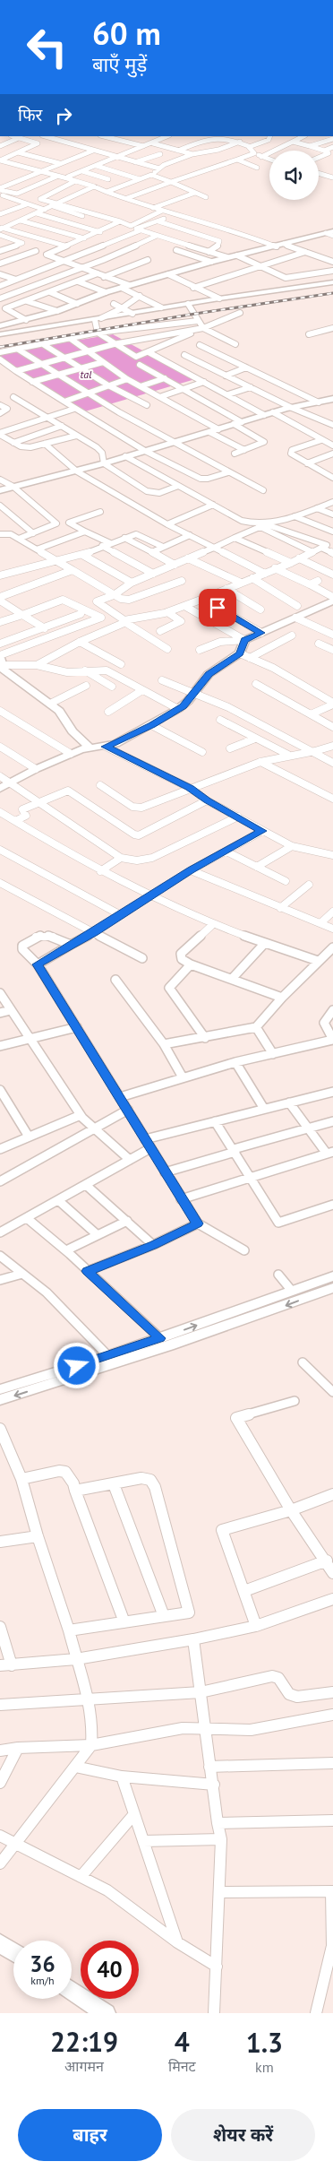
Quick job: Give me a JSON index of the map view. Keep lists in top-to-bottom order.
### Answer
{
  "water": ["tal"],
  "page": {
    "turn": ["60 m", "बाएँ मुड़ें"],
    "then": "फिर",
    "speed": "36 km/h",
    "limit": "40",
    "eta": [
      "22:19",
      "आगमन",
      "4",
      "मिनट",
      "1.3",
      "km"
    ],
    "buttons": ["बाहर", "शेयर करें"]
  }
}
